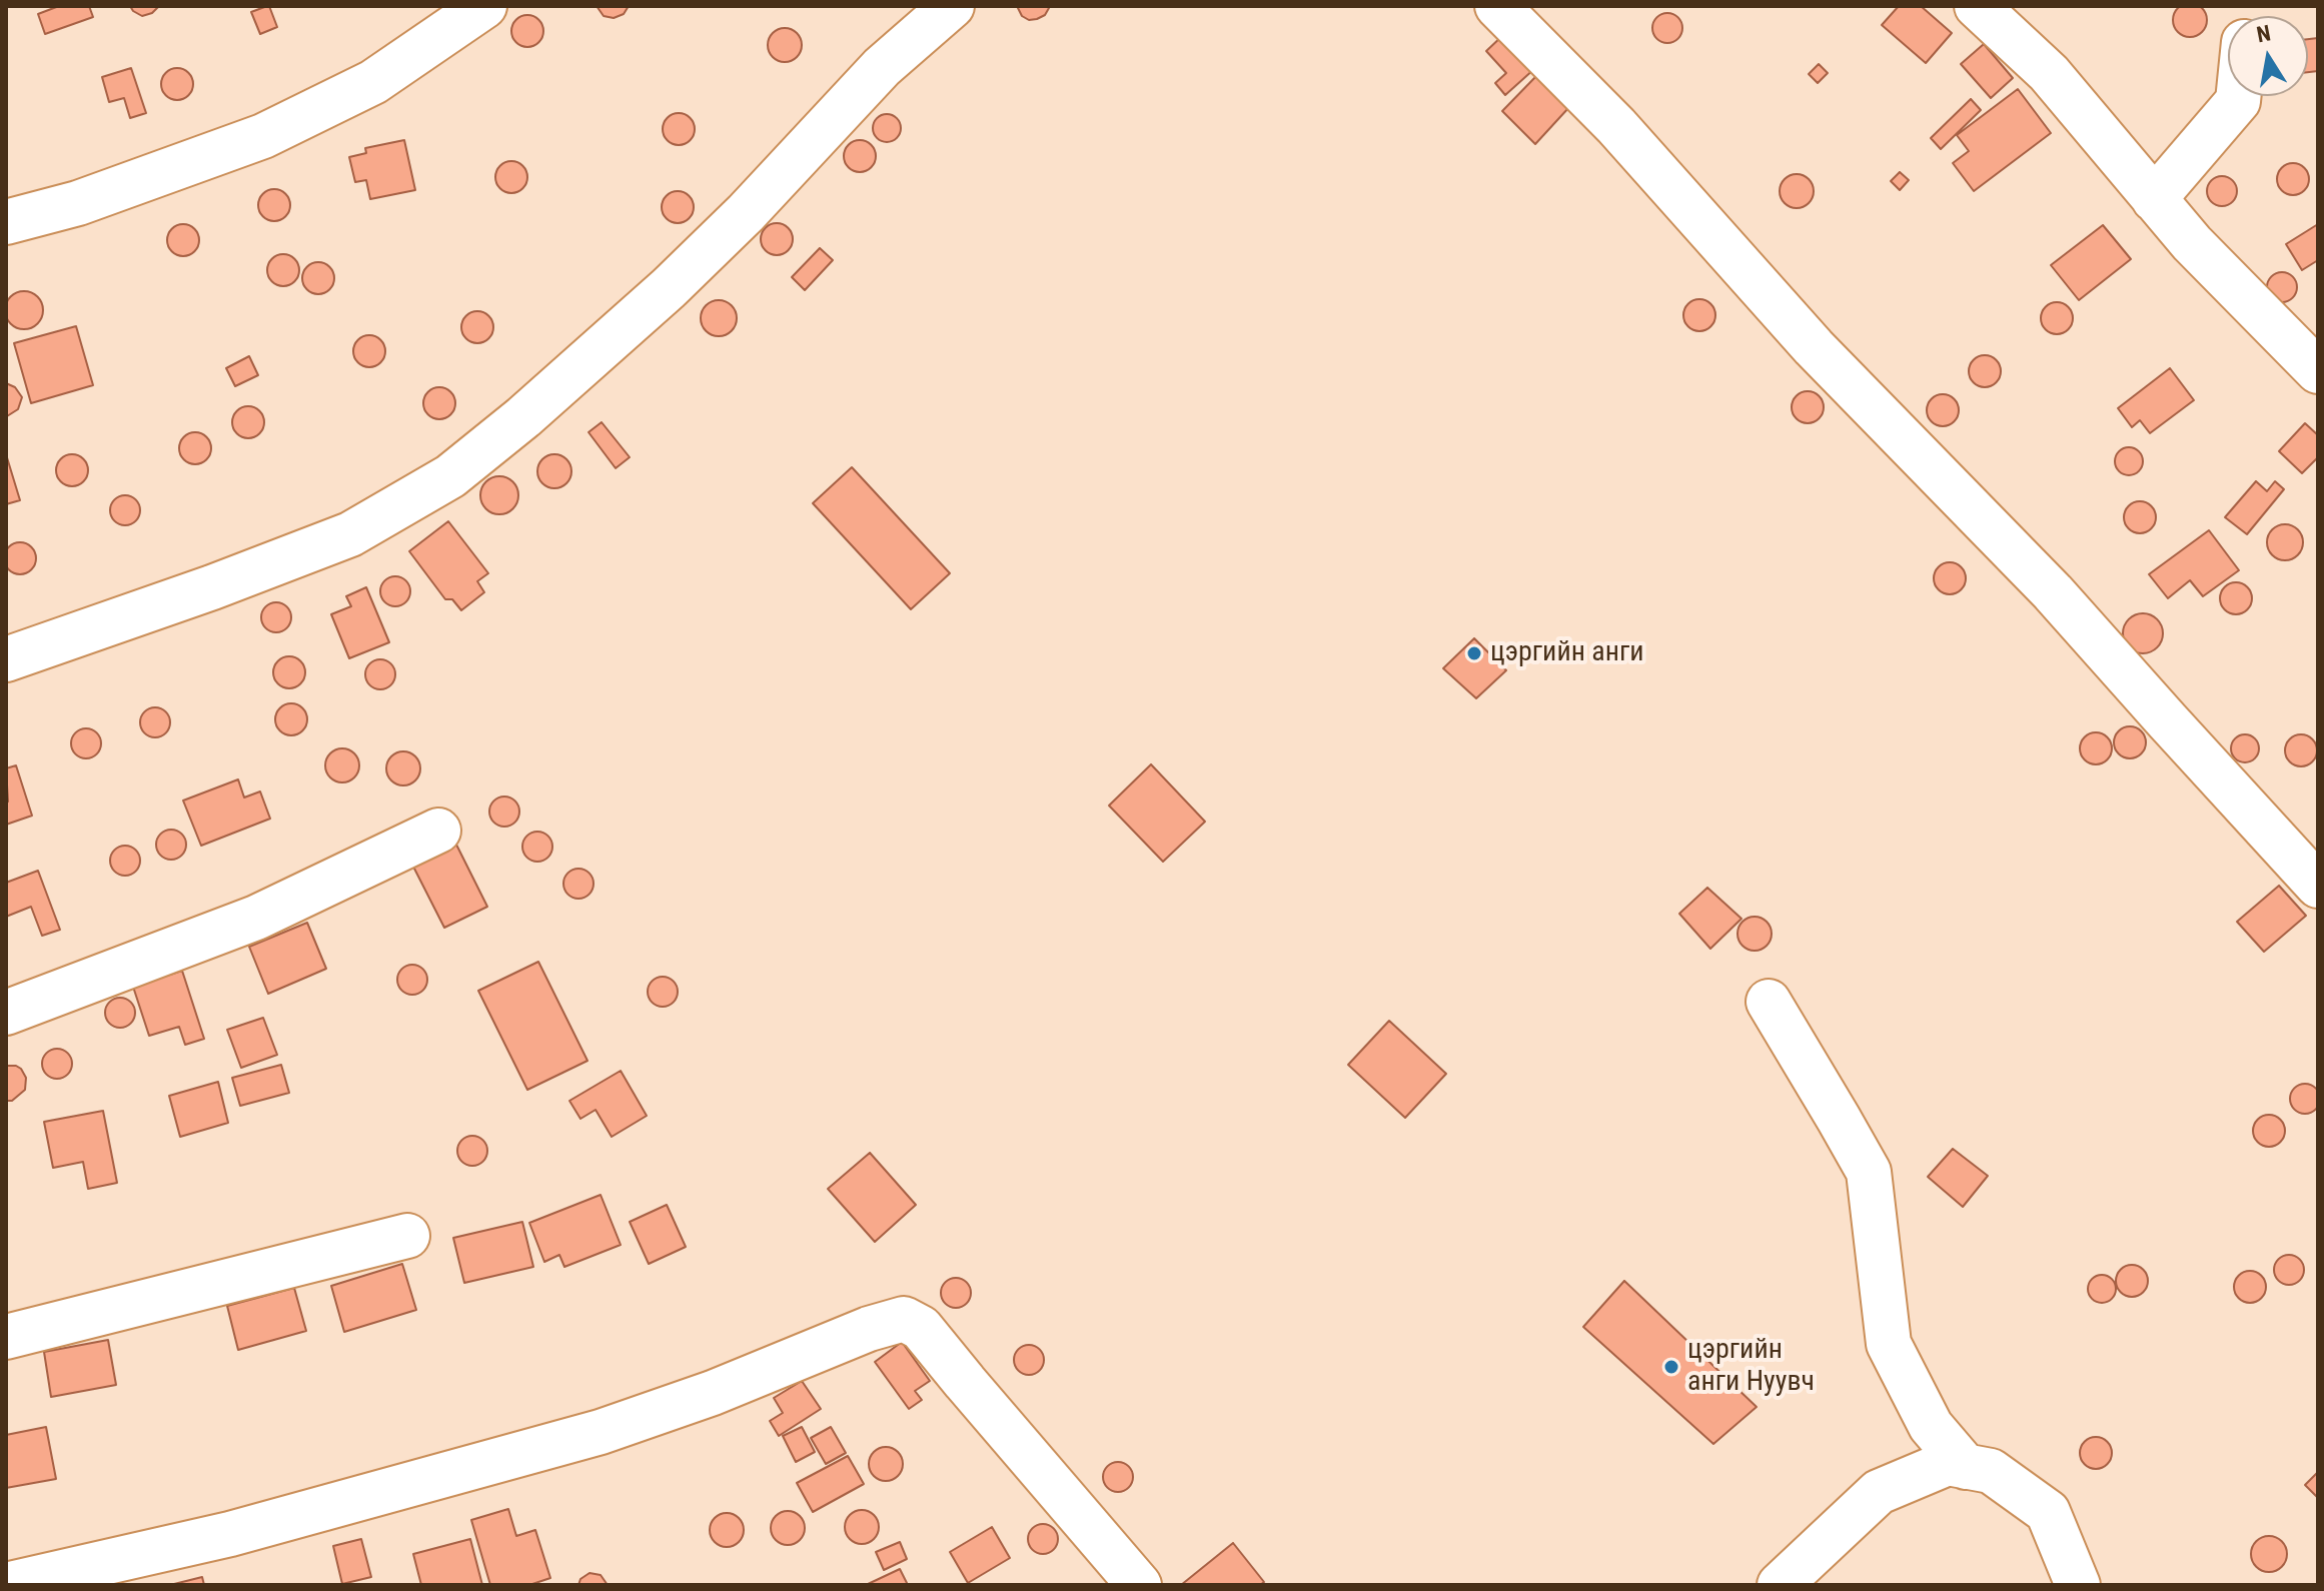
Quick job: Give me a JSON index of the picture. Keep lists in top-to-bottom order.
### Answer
{
  "places": ["цэргийн анги", "цэргийн анги Нуувч"],
  "north": "top"
}
